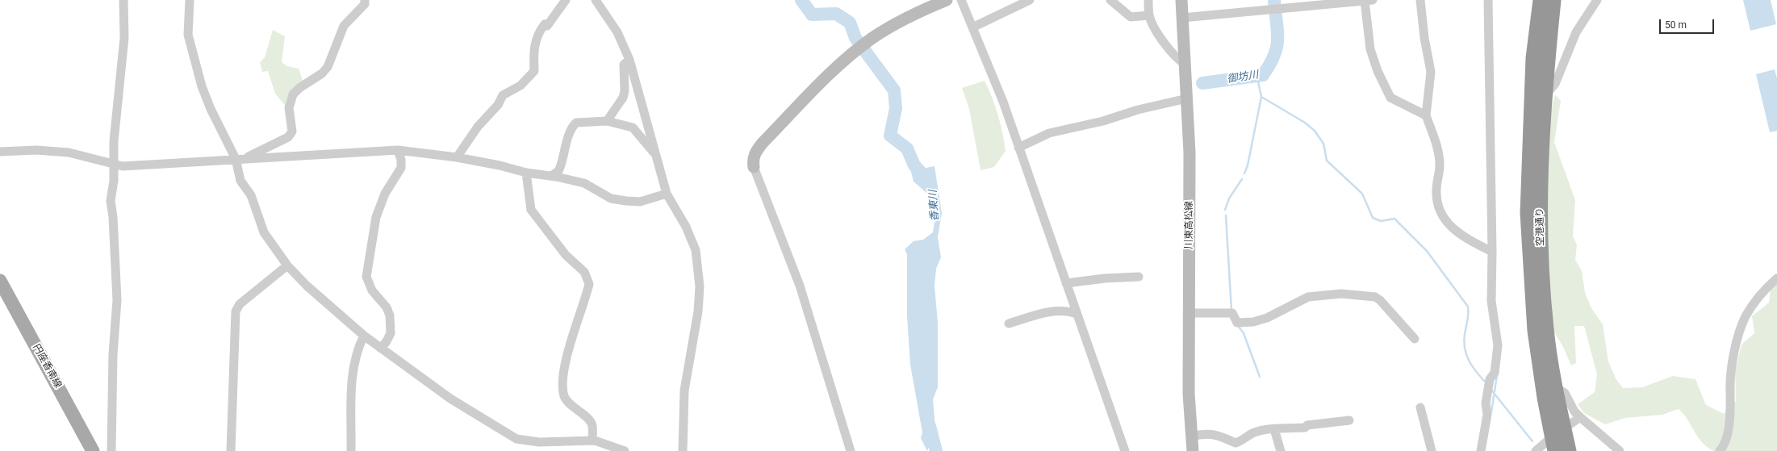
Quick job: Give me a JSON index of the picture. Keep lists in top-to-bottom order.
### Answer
{
  "streets": {
    "highway": ["空港通り"],
    "main road": ["川東高松線", "円座香南線"]
  },
  "water": ["御坊川", "香東川"],
  "scale_bar": "50 m"
}
